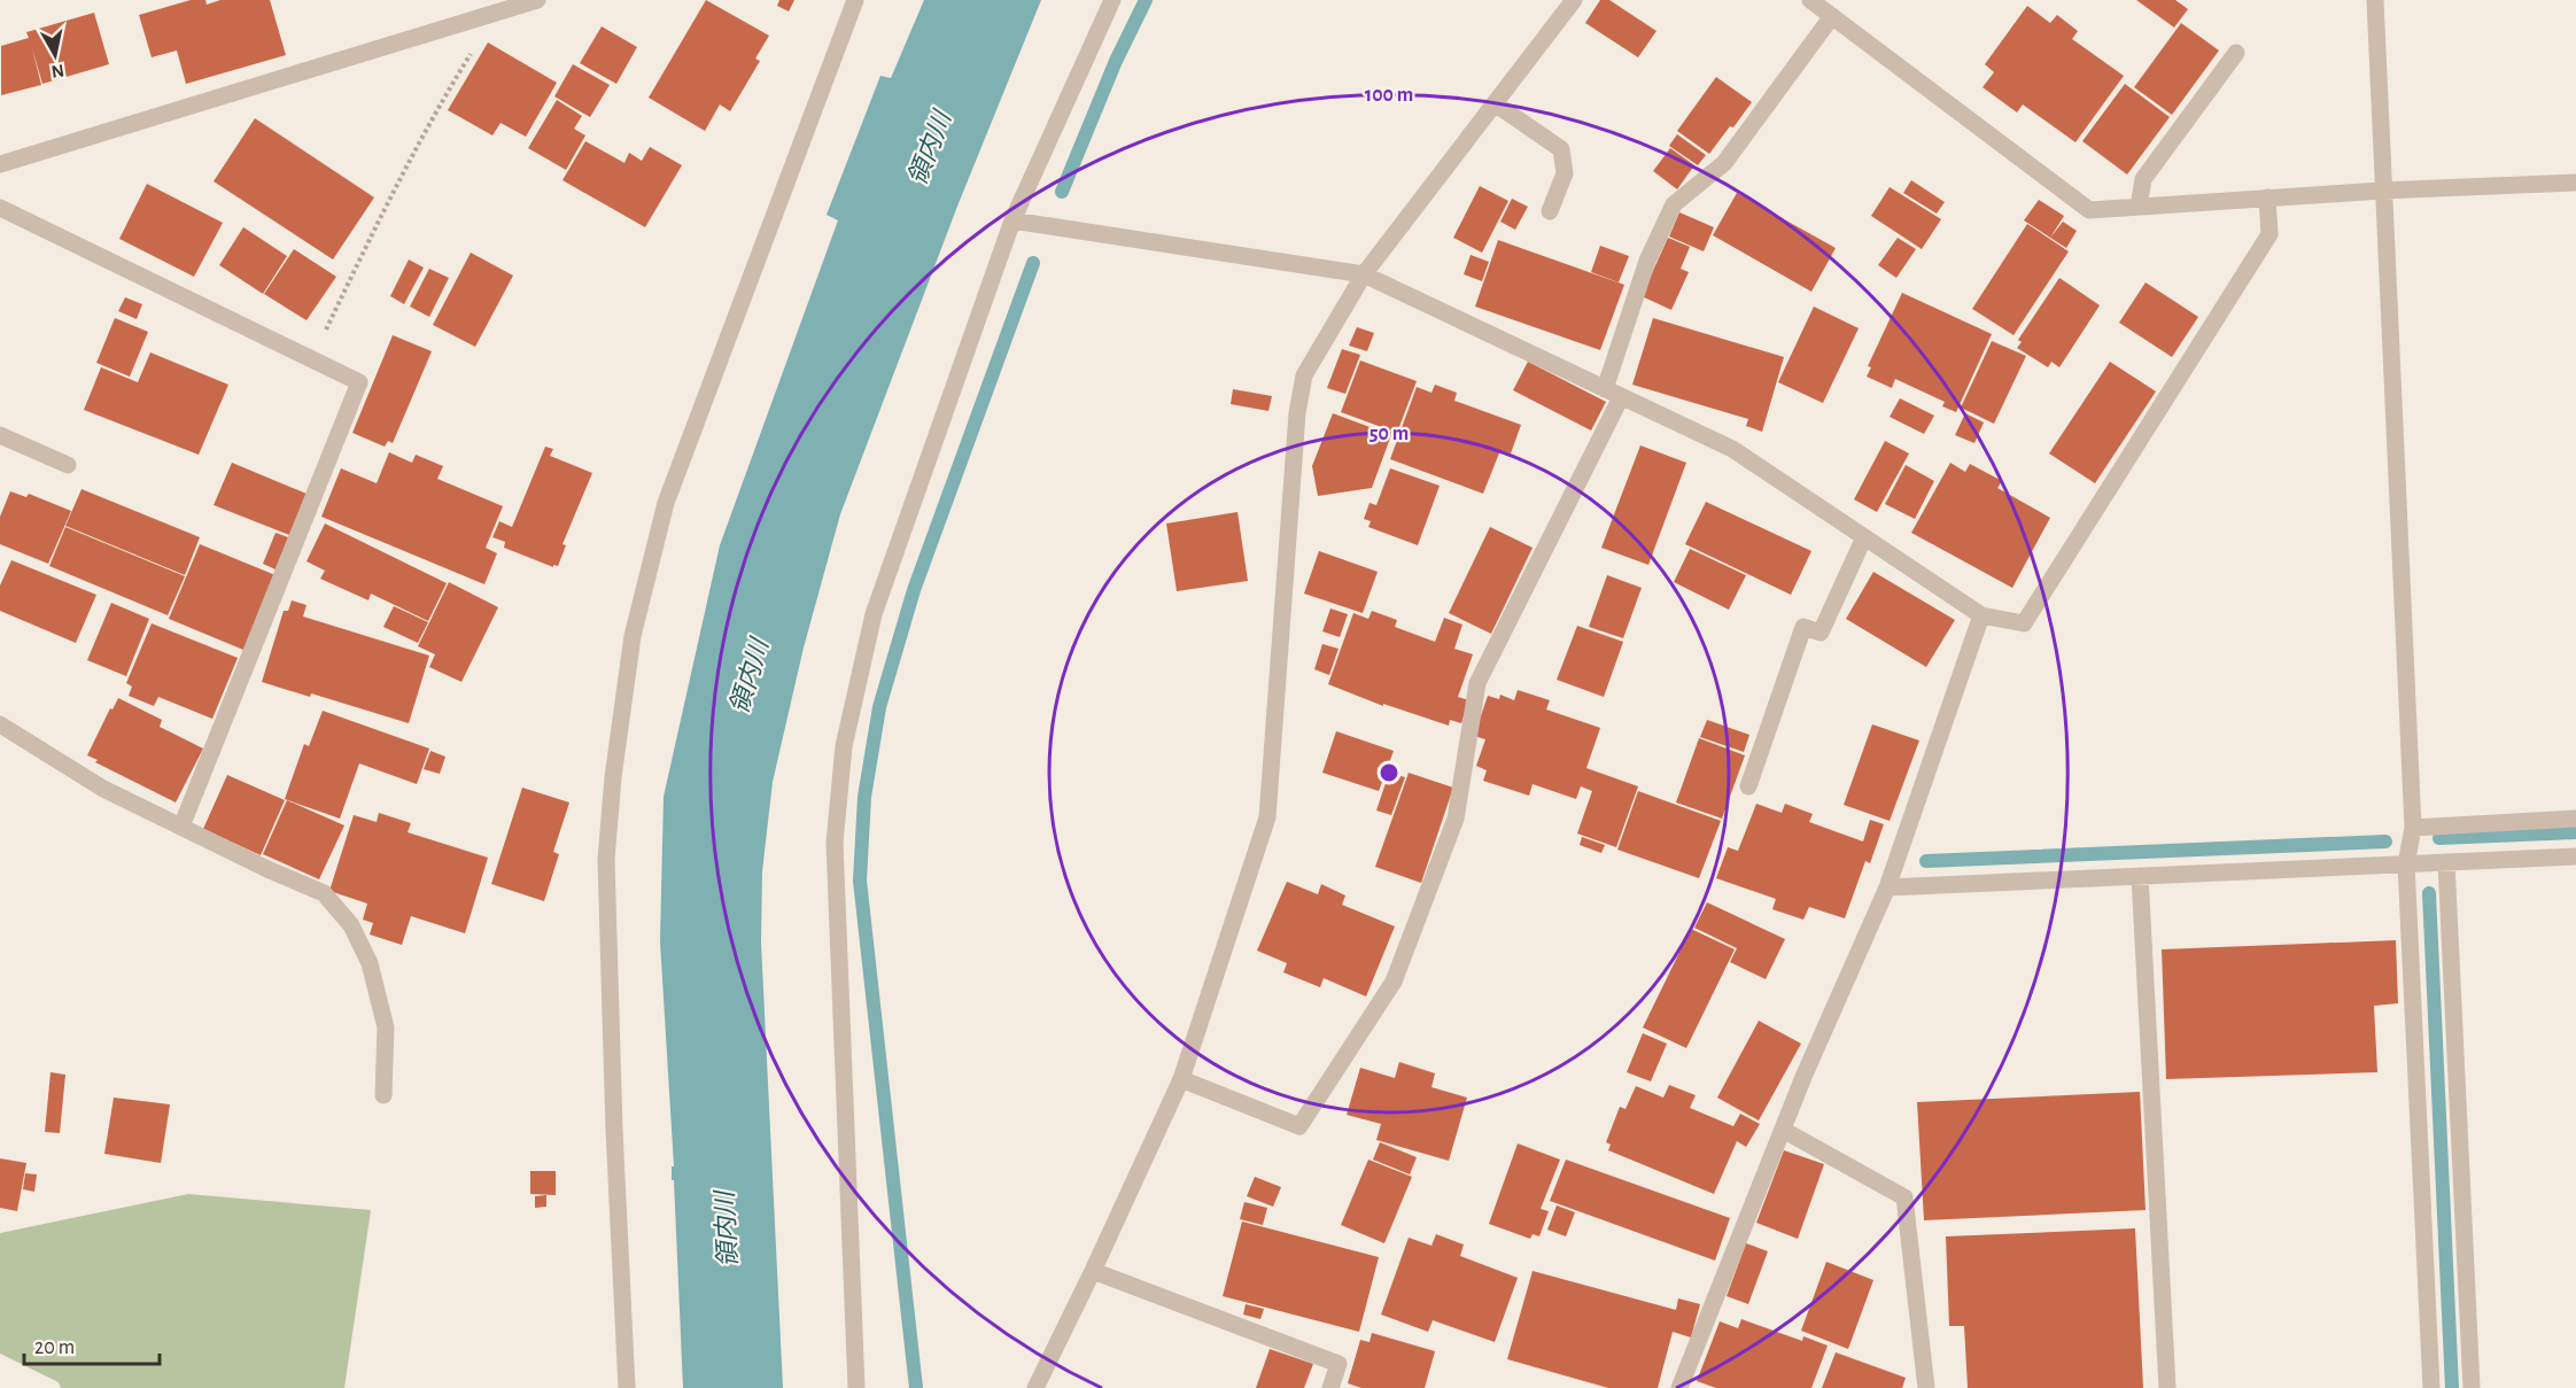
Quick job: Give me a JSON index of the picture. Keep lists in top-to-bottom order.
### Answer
{
  "water": ["領内川"],
  "scale_bar": "20 m",
  "north": "bottom",
  "rings": ["100 m", "50 m"]
}
